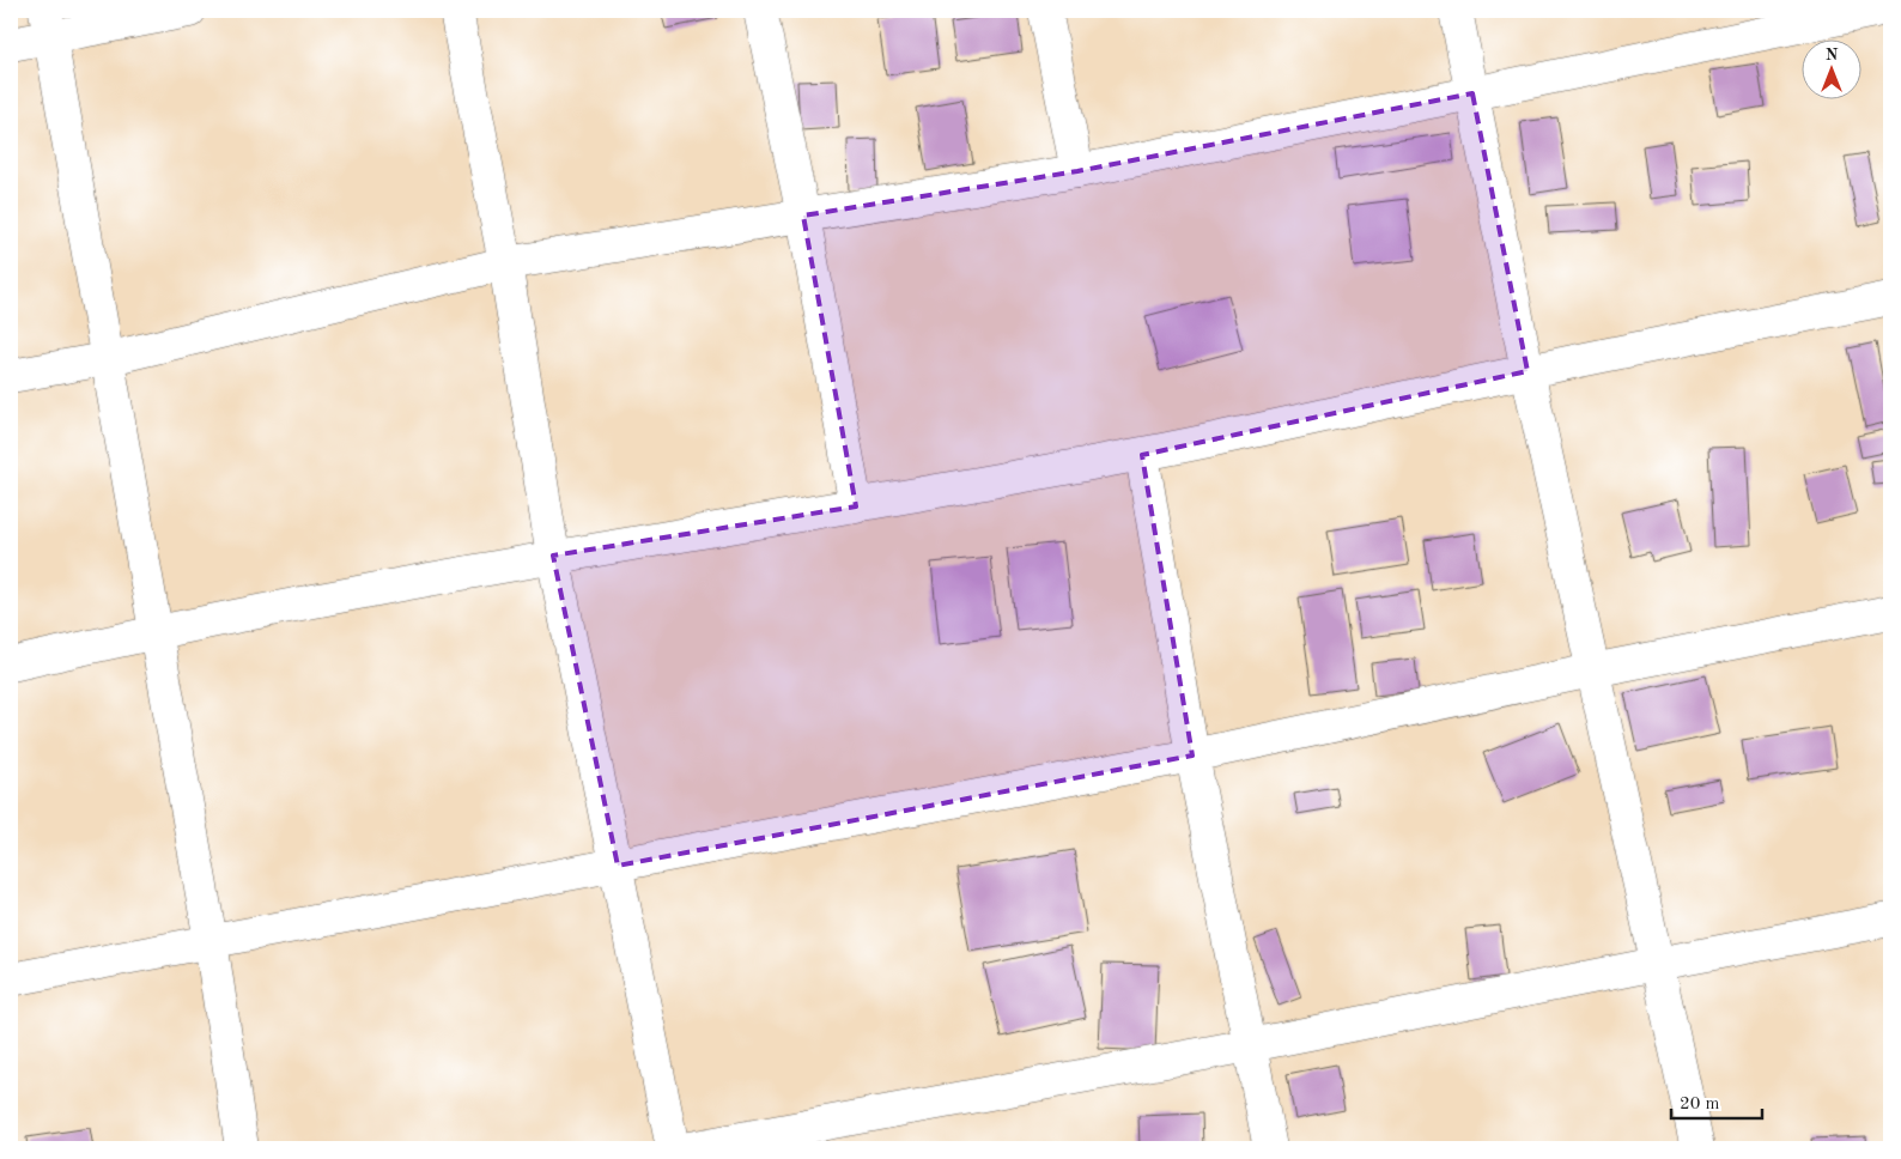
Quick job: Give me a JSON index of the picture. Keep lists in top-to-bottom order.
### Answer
{
  "scale_bar": "20 m",
  "north": "top"
}
